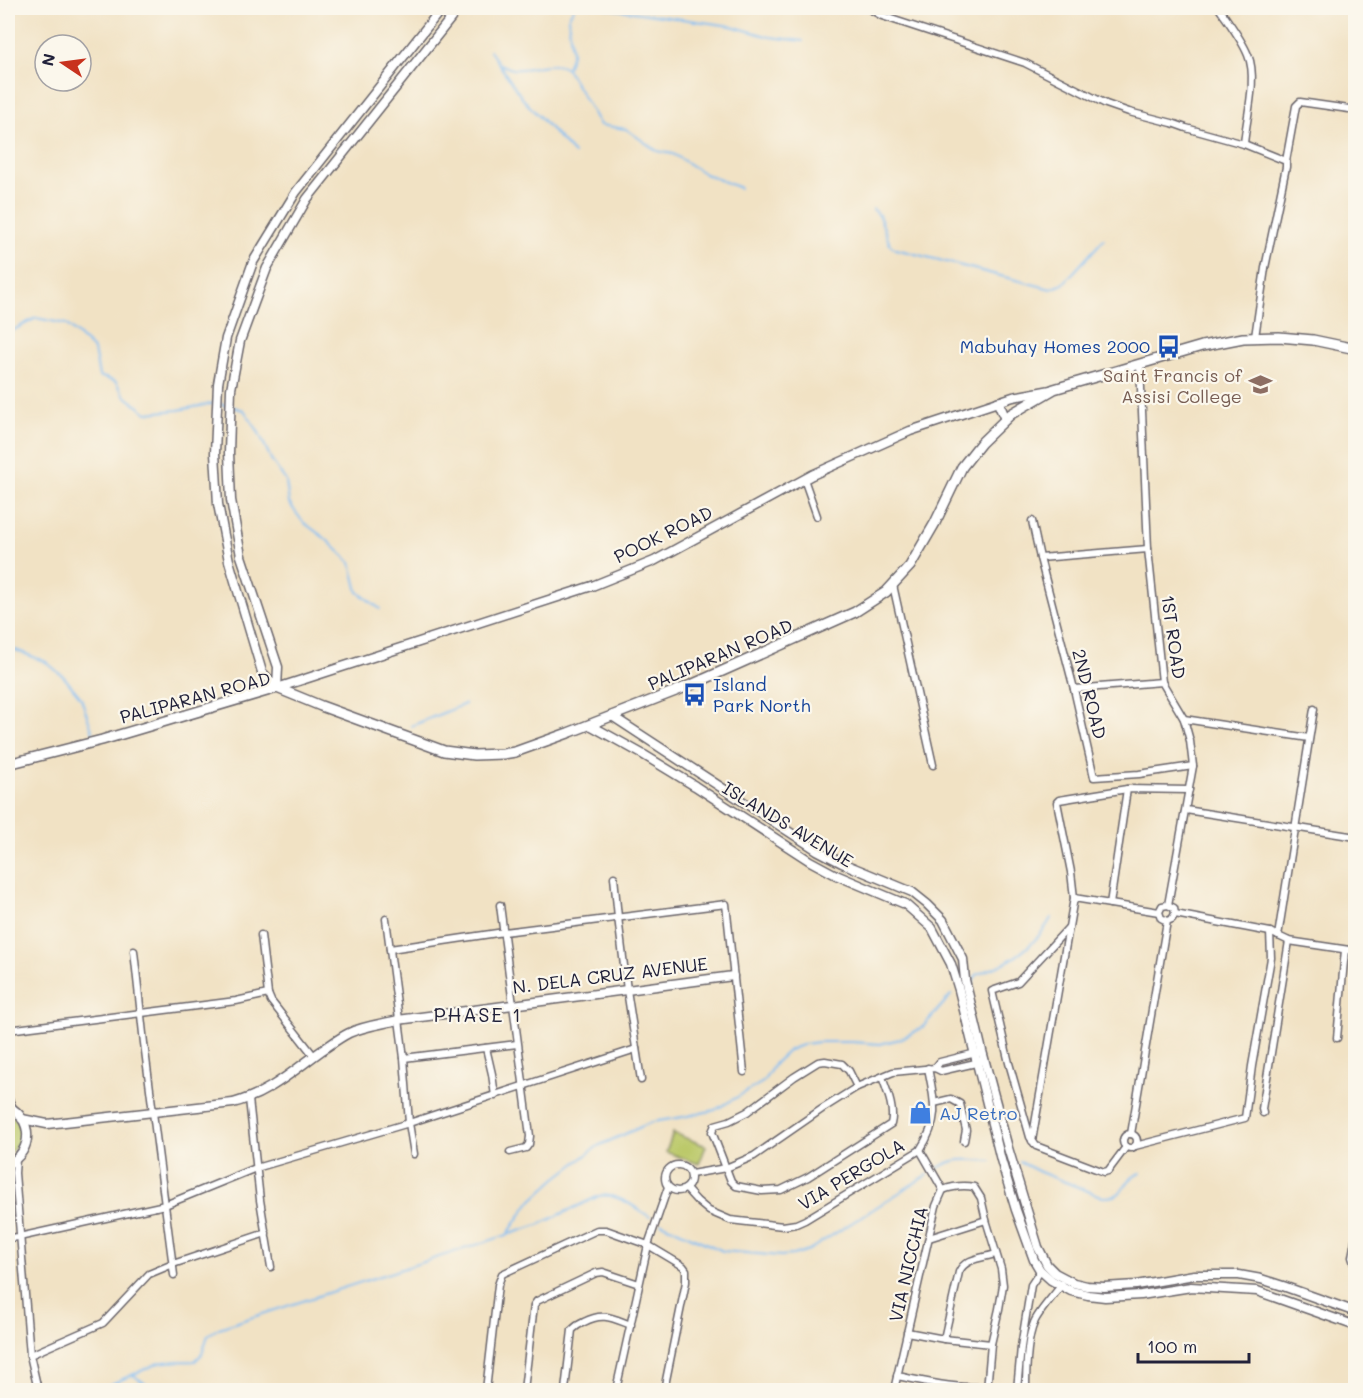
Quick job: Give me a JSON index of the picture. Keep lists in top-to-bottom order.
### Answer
{
  "streets": {
    "main road": ["PALIPARAN ROAD"],
    "street": [
      "POOK ROAD",
      "1ST ROAD",
      "2ND ROAD",
      "ISLANDS AVENUE",
      "N. DELA CRUZ AVENUE",
      "VIA PERGOLA",
      "VIA NICCHIA"
    ]
  },
  "crossings": [
    ["POOK ROAD", "PALIPARAN ROAD"],
    ["1ST ROAD", "PALIPARAN ROAD"],
    ["1ST ROAD", "2ND ROAD"],
    ["PALIPARAN ROAD", "ISLANDS AVENUE"],
    ["VIA PERGOLA", "VIA NICCHIA"]
  ],
  "districts": ["PHASE 1"],
  "places": {
    "bus stop": ["Mabuhay Homes 2000", "Island Park North"],
    "school or university": ["Saint Francis of Assisi College"],
    "shop": ["AJ Retro"]
  },
  "scale_bar": "100 m",
  "north": "left"
}
